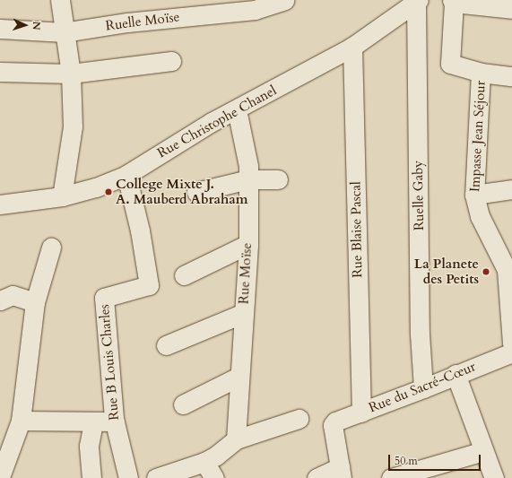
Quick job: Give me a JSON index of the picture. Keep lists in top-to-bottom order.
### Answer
{
  "streets": {
    "street": [
      "Ruelle Moïse",
      "Rue Christophe Chanel",
      "Impasse Jean Séjour",
      "Ruelle Gaby",
      "Rue Blaise Pascal",
      "Rue Moïse",
      "Rue B Louis Charles",
      "Rue du Sacré-Cœur"
    ]
  },
  "crossings": [
    ["Rue Christophe Chanel", "Ruelle Gaby"],
    ["Rue Christophe Chanel", "Rue Blaise Pascal"],
    ["Rue Christophe Chanel", "Rue Moïse"],
    ["Rue Christophe Chanel", "Rue B Louis Charles"],
    ["Ruelle Gaby", "Rue du Sacré-Cœur"],
    ["Rue Blaise Pascal", "Rue du Sacré-Cœur"]
  ],
  "places": ["College Mixte J. A. Mauberd Abraham", "La Planete des Petits"],
  "scale_bar": "50 m",
  "north": "right"
}
